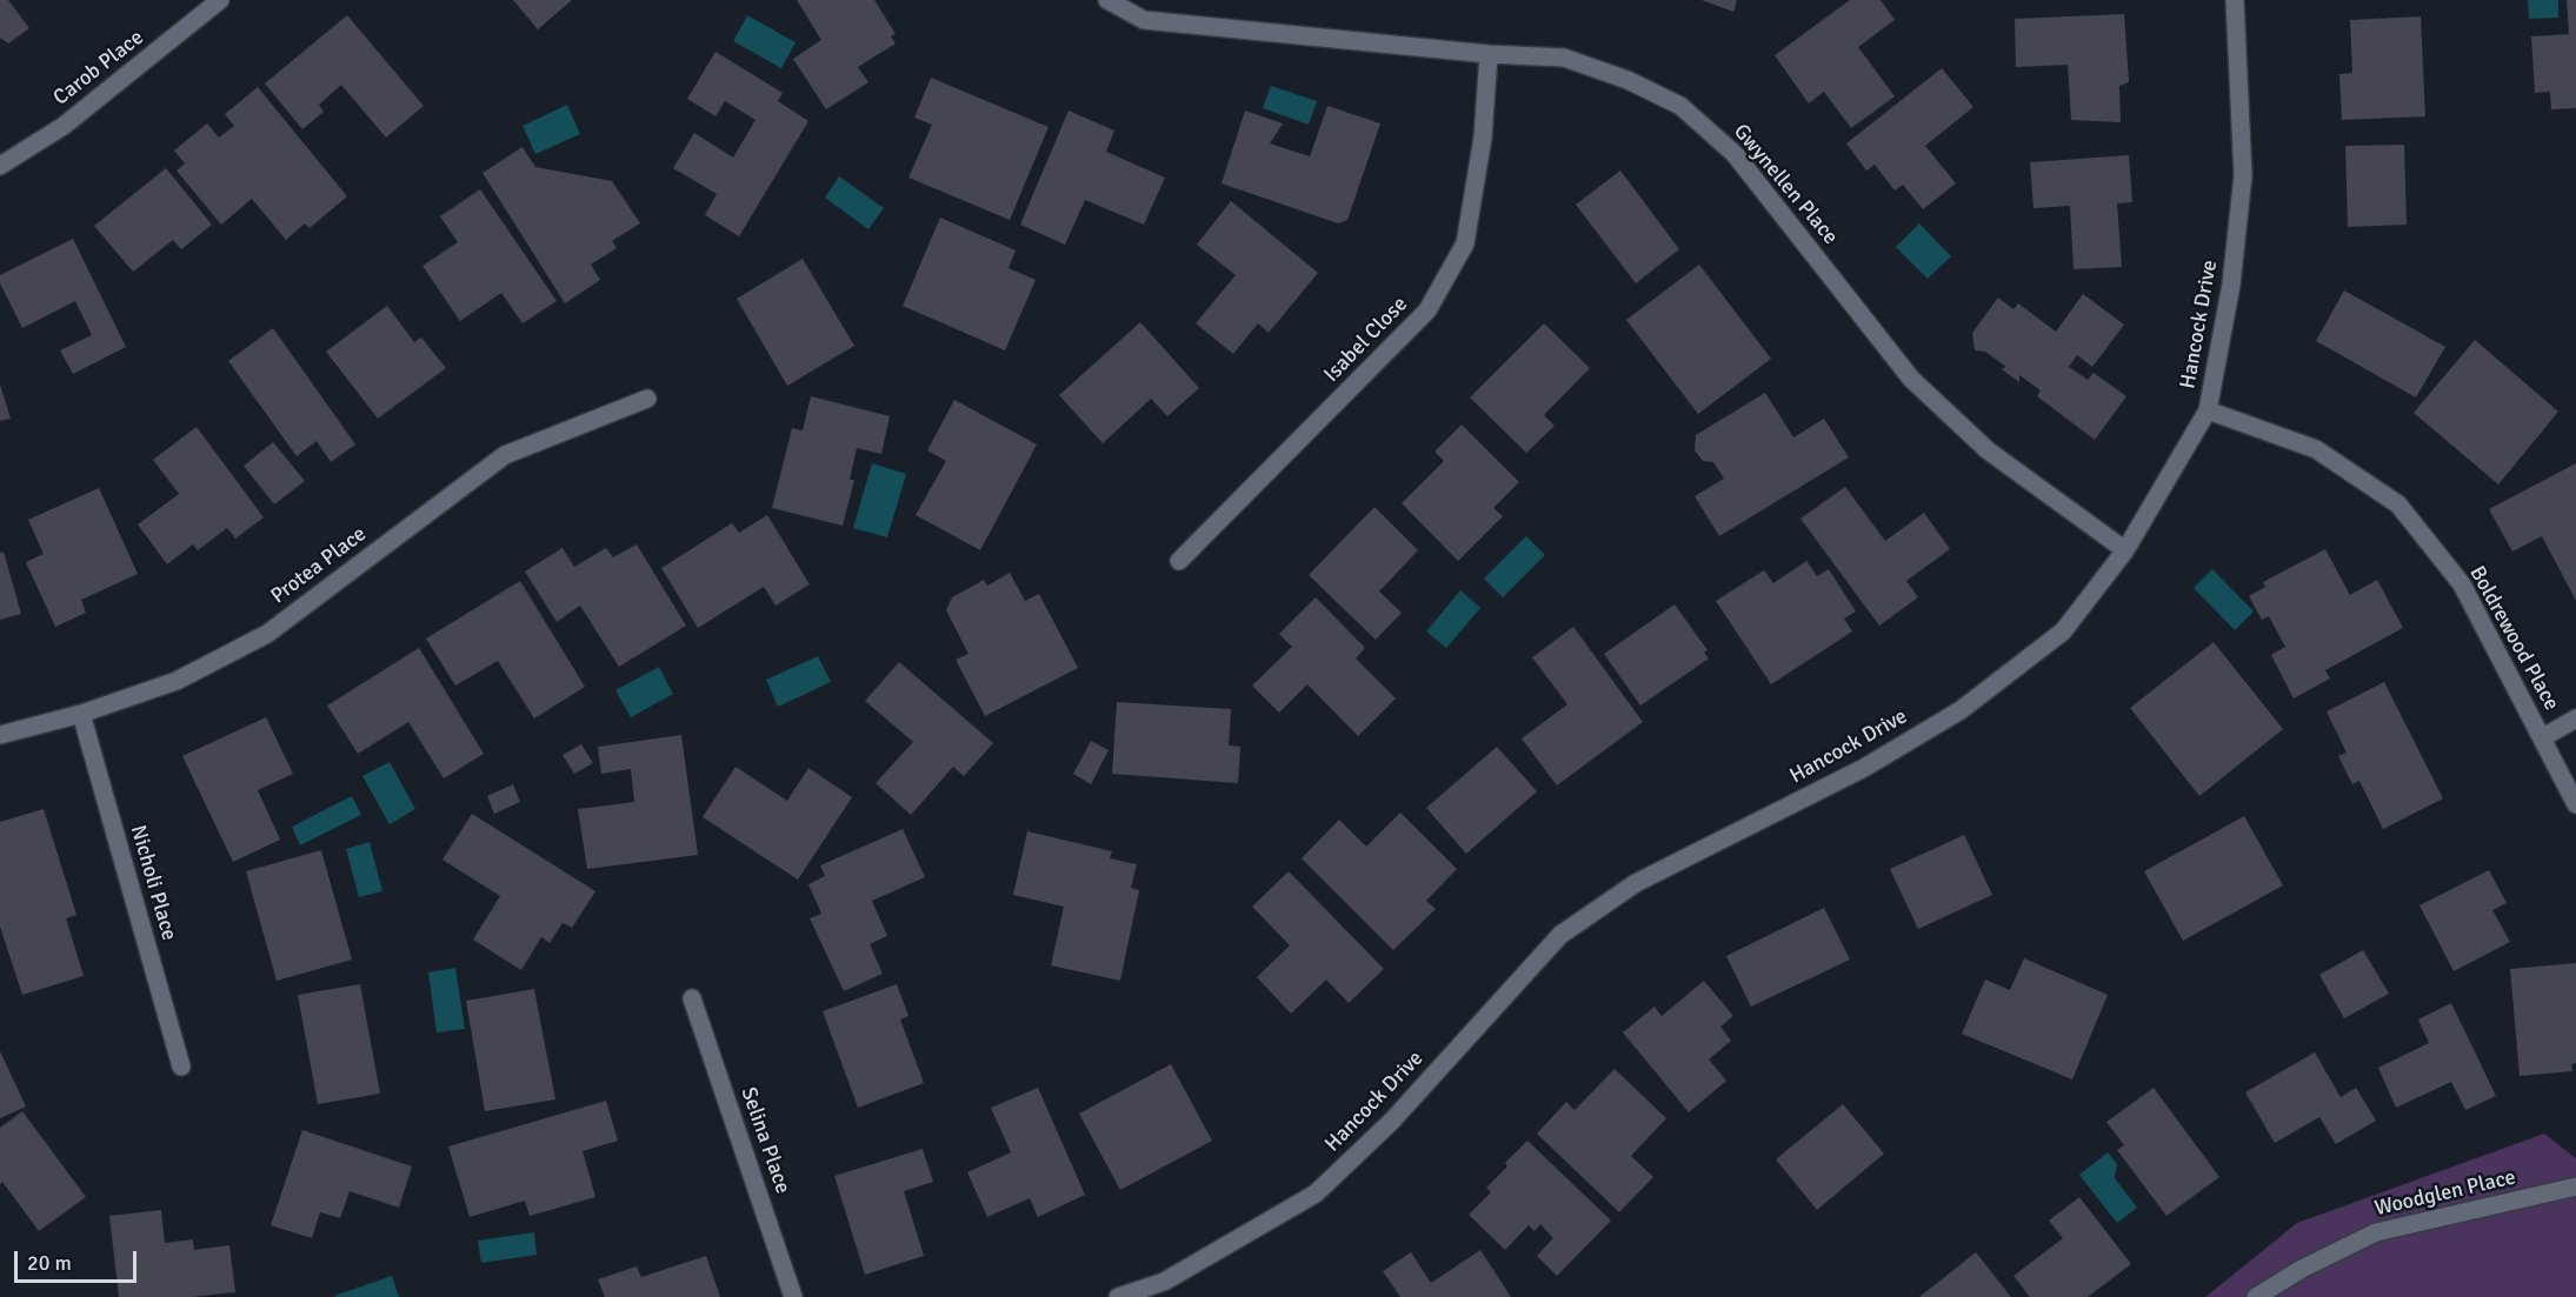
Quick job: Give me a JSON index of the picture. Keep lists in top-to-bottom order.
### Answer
{
  "streets": {
    "street": [
      "Carob Place",
      "Gwynellen Place",
      "Hancock Drive",
      "Isabel Close",
      "Protea Place",
      "Boldrewood Place",
      "Nicholi Place",
      "Selina Place",
      "Woodglen Place"
    ]
  },
  "crossings": [
    ["Gwynellen Place", "Hancock Drive"],
    ["Gwynellen Place", "Isabel Close"],
    ["Hancock Drive", "Boldrewood Place"],
    ["Protea Place", "Nicholi Place"]
  ],
  "scale_bar": "20 m"
}
